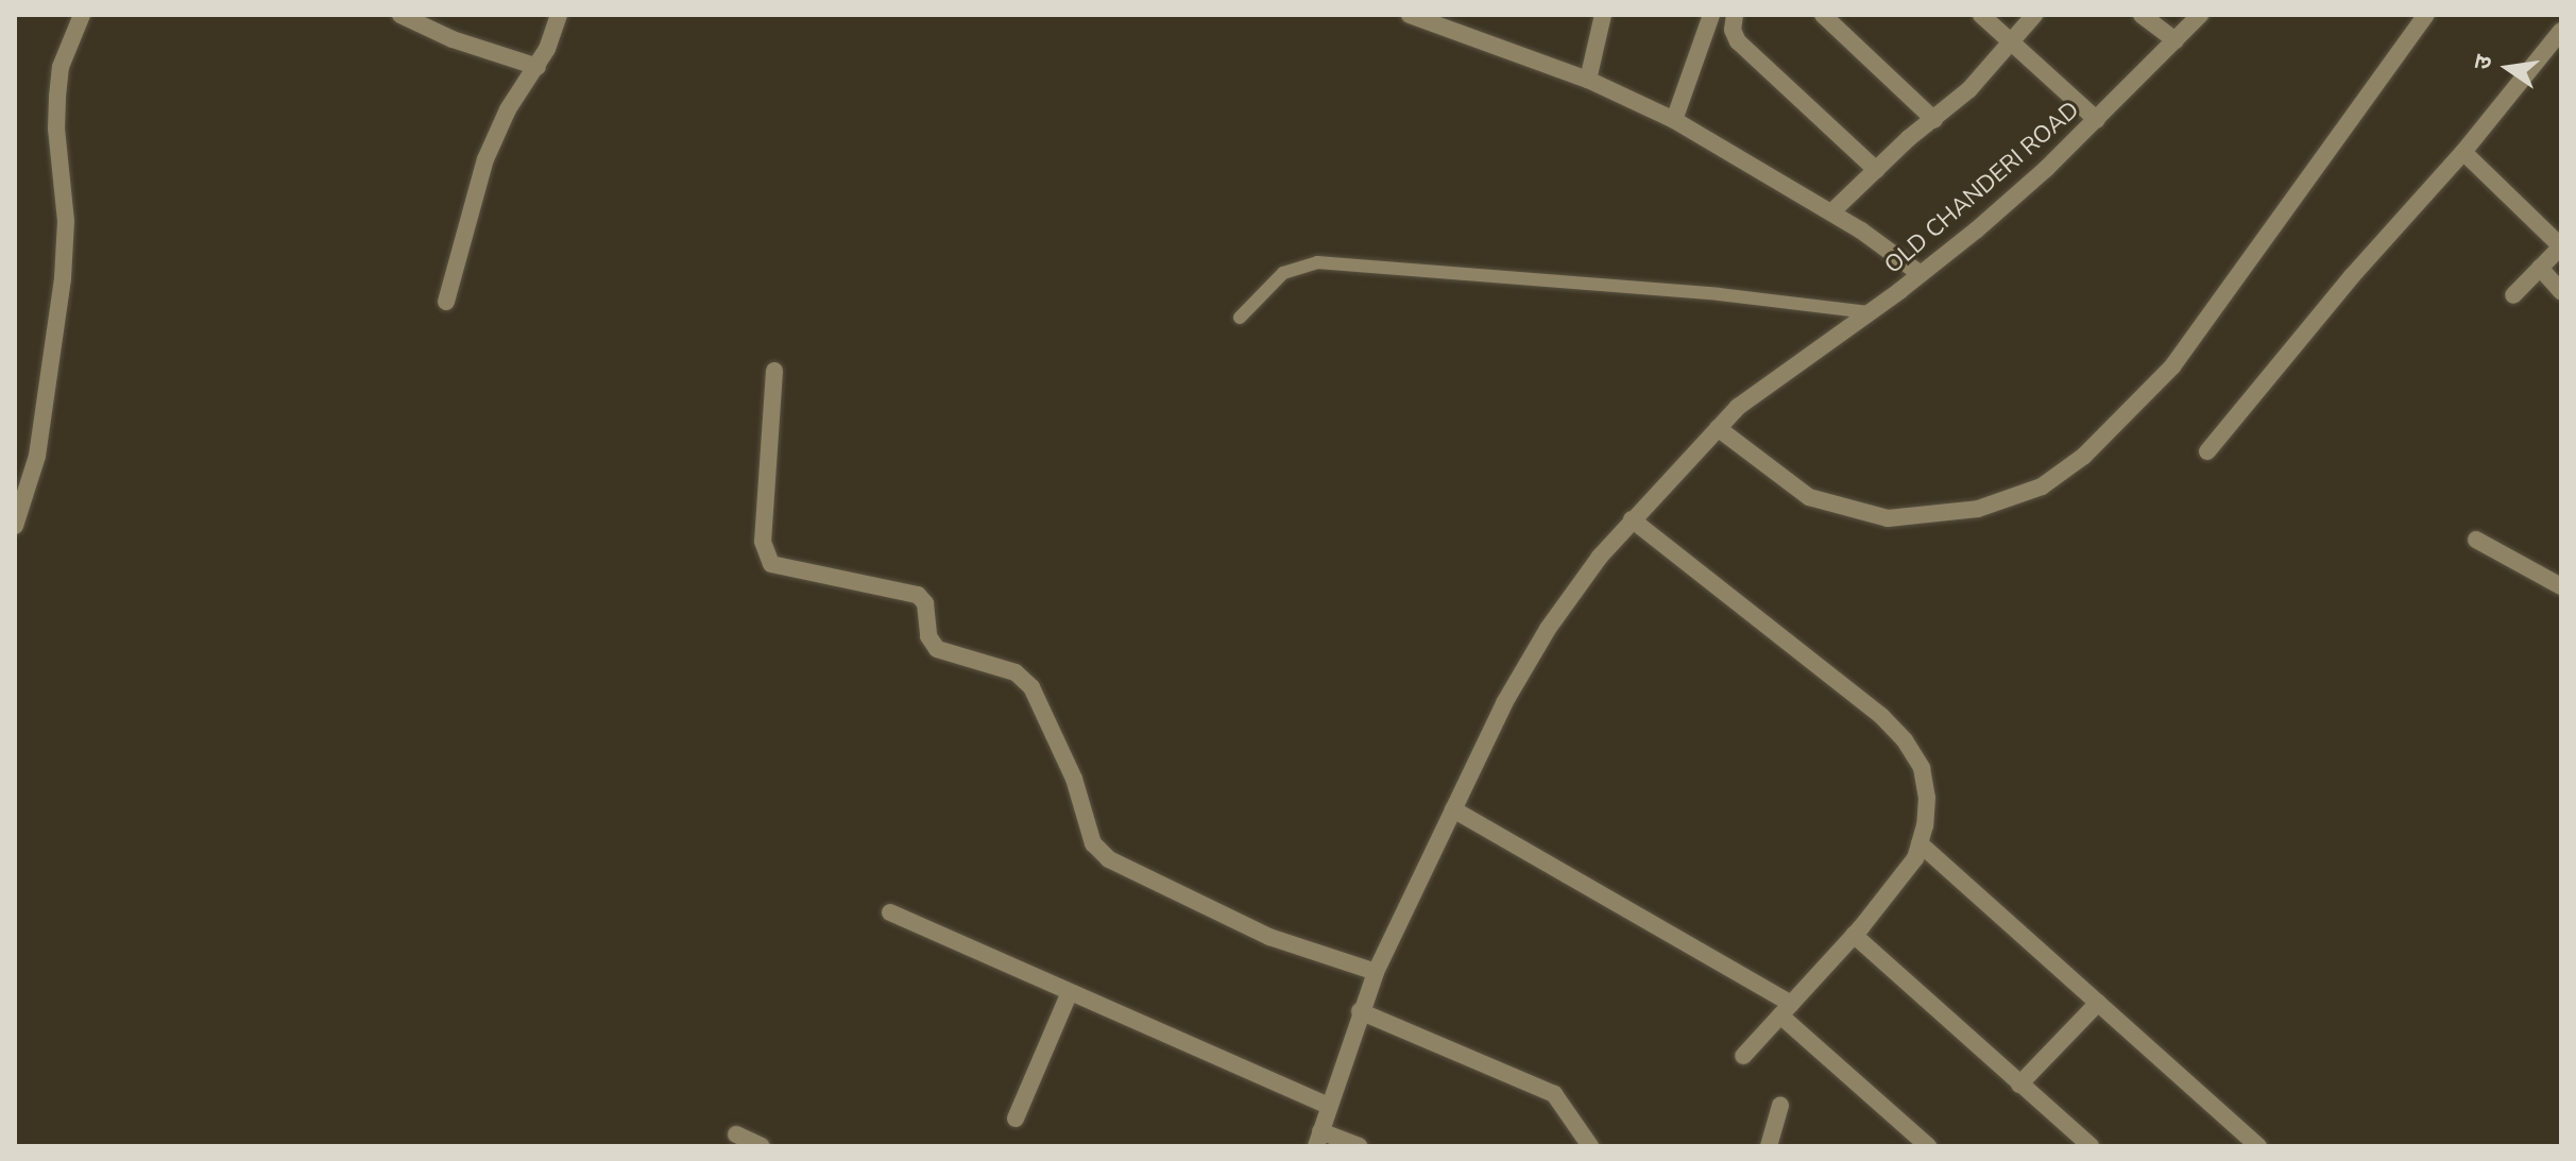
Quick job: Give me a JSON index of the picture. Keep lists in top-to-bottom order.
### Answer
{
  "streets": {
    "street": ["OLD CHANDERI ROAD"]
  },
  "north": "left"
}
